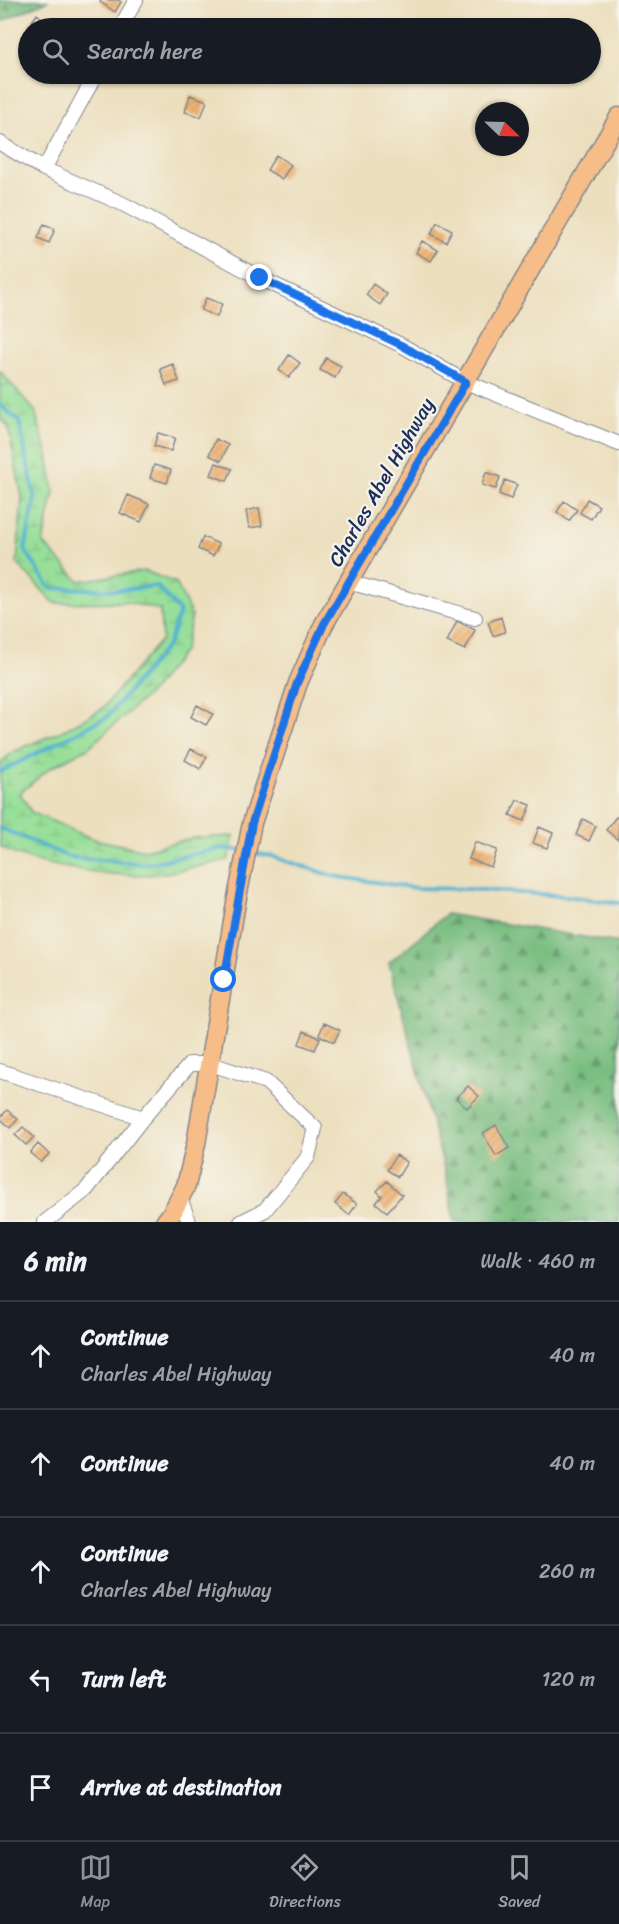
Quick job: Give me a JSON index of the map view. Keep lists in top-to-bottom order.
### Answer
{
  "streets": {
    "main road": ["Charles Abel Highway"]
  },
  "north": "bottom right",
  "page": {
    "search": "Search here",
    "heading": ["6 min", "Walk · 460 m"],
    "list": [
      ["Continue", "Charles Abel Highway", "40 m"],
      ["Continue", "40 m"],
      ["Continue", "Charles Abel Highway", "260 m"],
      ["Turn left", "120 m"],
      "Arrive at destination"
    ],
    "nav": ["Map", "Directions", "Saved"]
  }
}
